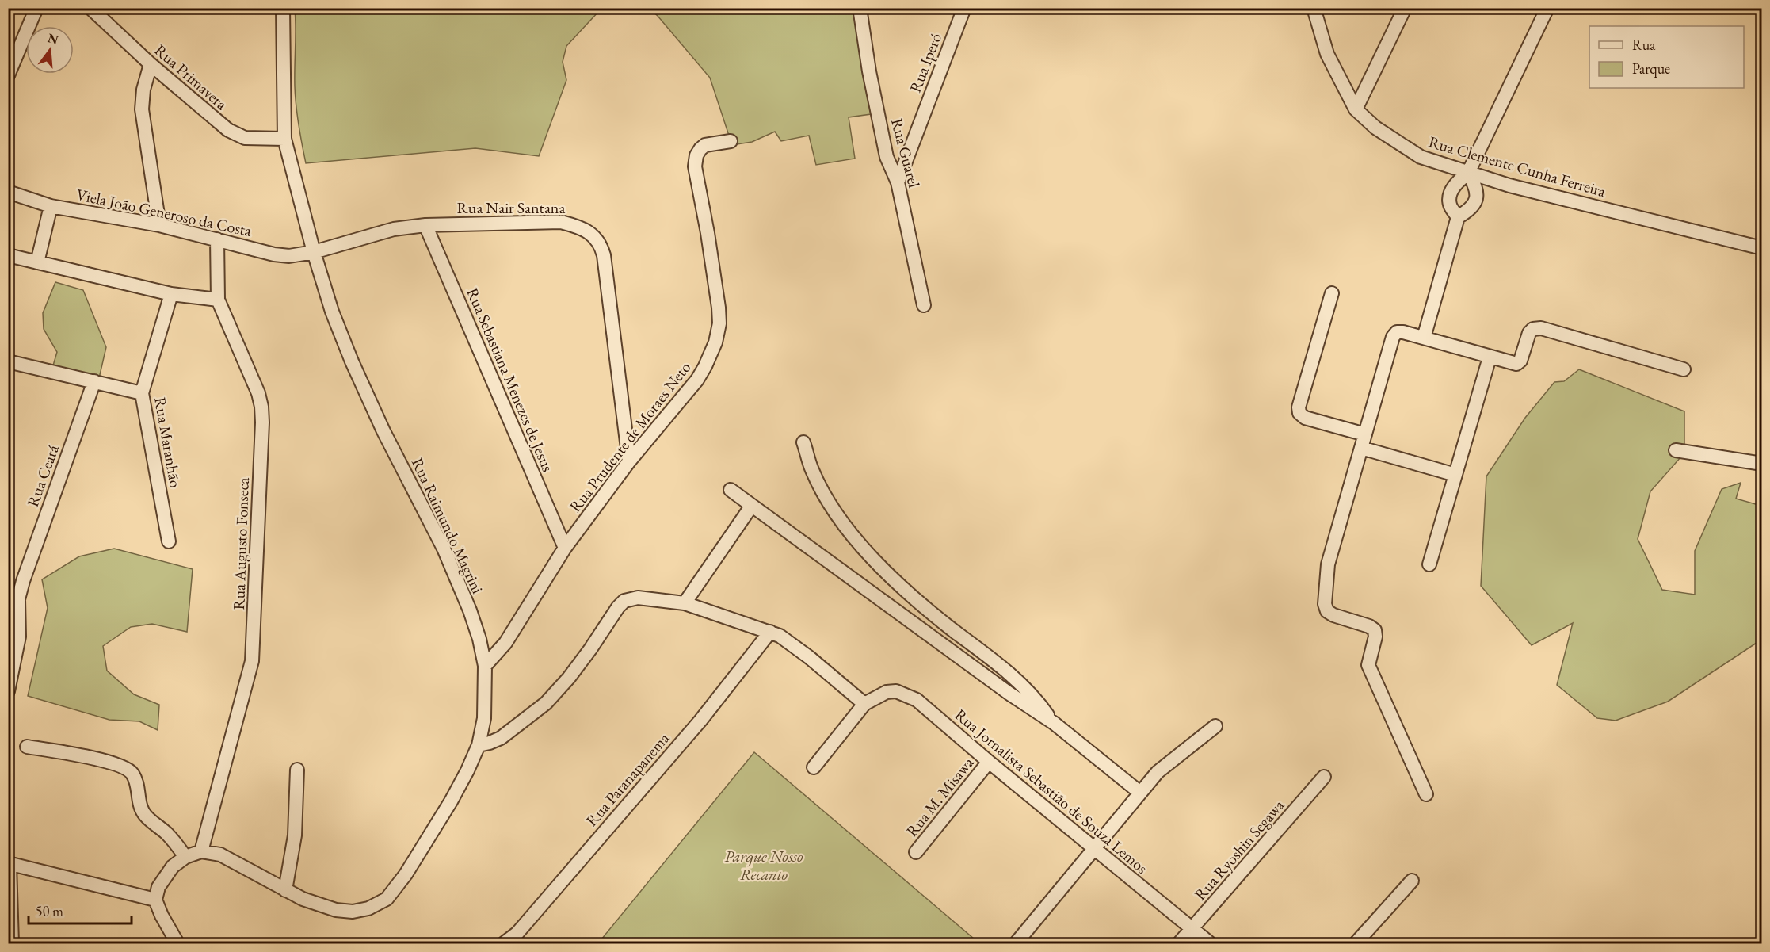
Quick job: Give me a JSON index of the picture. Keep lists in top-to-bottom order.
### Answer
{
  "streets": {
    "street": [
      "Rua Iperó",
      "Rua Primavera",
      "Rua Guarel",
      "Rua Clemente Cunha Ferreira",
      "Rua Nair Santana",
      "Viela João Generoso da Costa",
      "Rua Sebastiana Menezes de Jesus",
      "Rua Prudente de Moraes Neto",
      "Rua Maranhão",
      "Rua Ceará",
      "Rua Raimundo Magrini",
      "Rua Augusto Fonseca",
      "Rua Paranapanema",
      "Rua Jornalista Sebastião de Souza Lemos",
      "Rua M. Misawa",
      "Rua Ryoshin Segawa"
    ]
  },
  "crossings": [
    ["Rua Iperó", "Rua Guarel"],
    ["Rua Primavera", "Rua Raimundo Magrini"],
    ["Rua Nair Santana", "Viela João Generoso da Costa"],
    ["Rua Nair Santana", "Rua Sebastiana Menezes de Jesus"],
    ["Rua Nair Santana", "Rua Prudente de Moraes Neto"],
    ["Rua Nair Santana", "Rua Raimundo Magrini"],
    ["Viela João Generoso da Costa", "Rua Raimundo Magrini"],
    ["Viela João Generoso da Costa", "Rua Augusto Fonseca"],
    ["Rua Sebastiana Menezes de Jesus", "Rua Prudente de Moraes Neto"],
    ["Rua Prudente de Moraes Neto", "Rua Raimundo Magrini"],
    ["Rua Raimundo Magrini", "Rua Augusto Fonseca"],
    ["Rua Jornalista Sebastião de Souza Lemos", "Rua M. Misawa"],
    ["Rua Jornalista Sebastião de Souza Lemos", "Rua Ryoshin Segawa"]
  ],
  "parks": ["Parque Nosso Recanto"],
  "legend": ["Rua", "Parque"],
  "scale_bar": "50 m",
  "north": "top"
}
